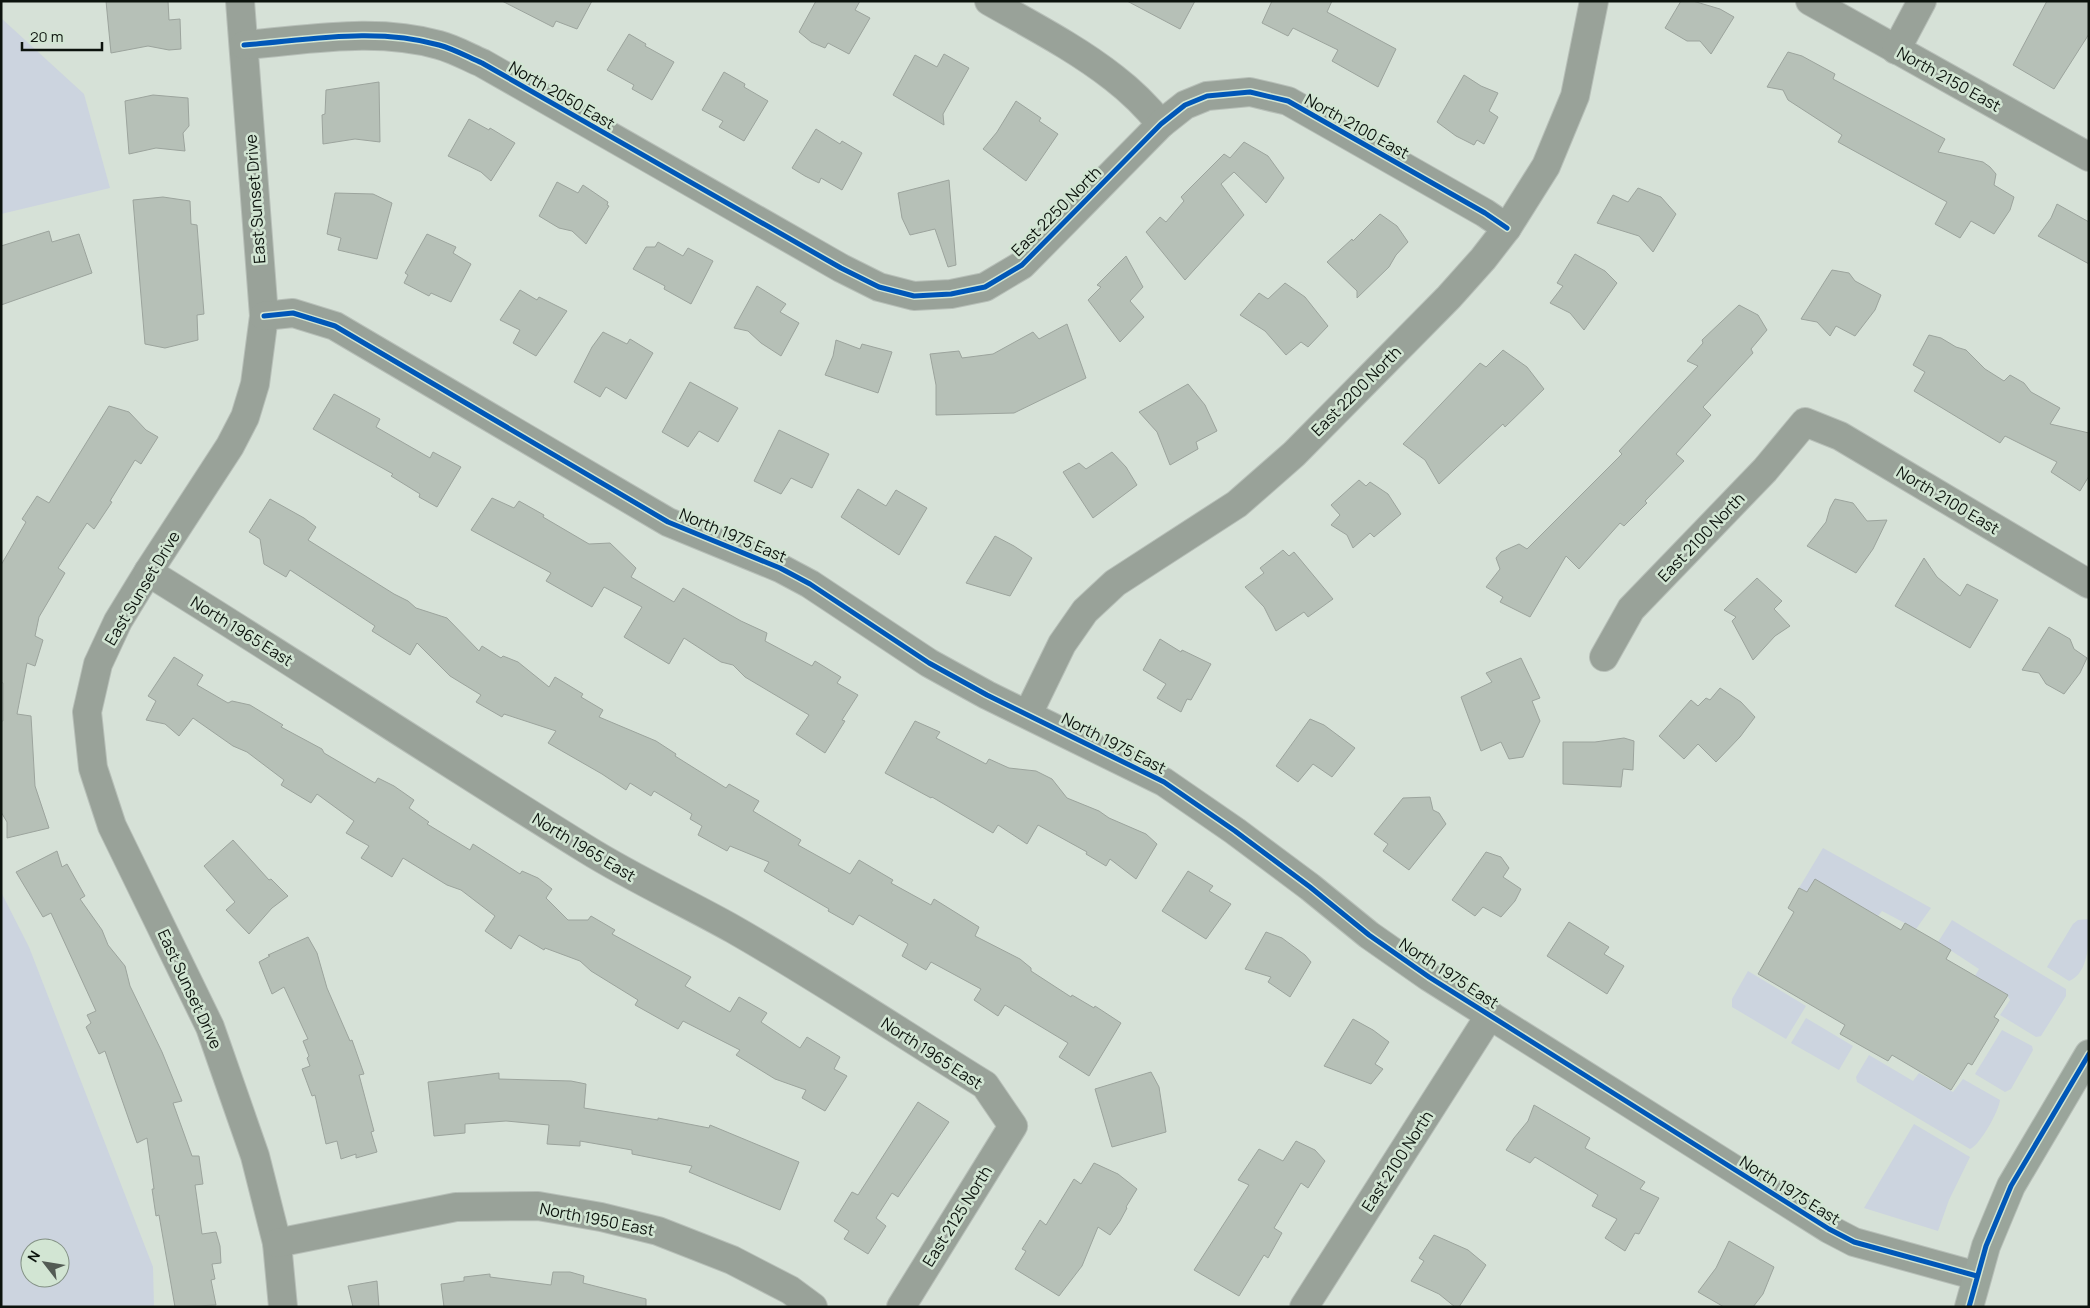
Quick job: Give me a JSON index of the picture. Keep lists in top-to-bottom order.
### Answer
{
  "streets": {
    "street": [
      "North 2150 East",
      "North 2050 East",
      "North 2100 East",
      "East Sunset Drive",
      "East 2250 North",
      "East 2200 North",
      "North 1975 East",
      "East 2100 North",
      "North 1965 East",
      "East 2125 North",
      "North 1950 East"
    ]
  },
  "crossings": [
    ["North 2050 East", "East Sunset Drive"],
    ["North 2050 East", "East 2250 North"],
    ["North 2100 East", "East 2250 North"],
    ["North 2100 East", "East 2200 North"],
    ["North 2100 East", "East 2100 North"],
    ["East Sunset Drive", "North 1975 East"],
    ["East Sunset Drive", "North 1965 East"],
    ["East Sunset Drive", "North 1950 East"],
    ["East 2200 North", "North 1975 East"],
    ["North 1975 East", "East 2100 North"],
    ["North 1965 East", "East 2125 North"]
  ],
  "scale_bar": "20 m",
  "north": "top left"
}
